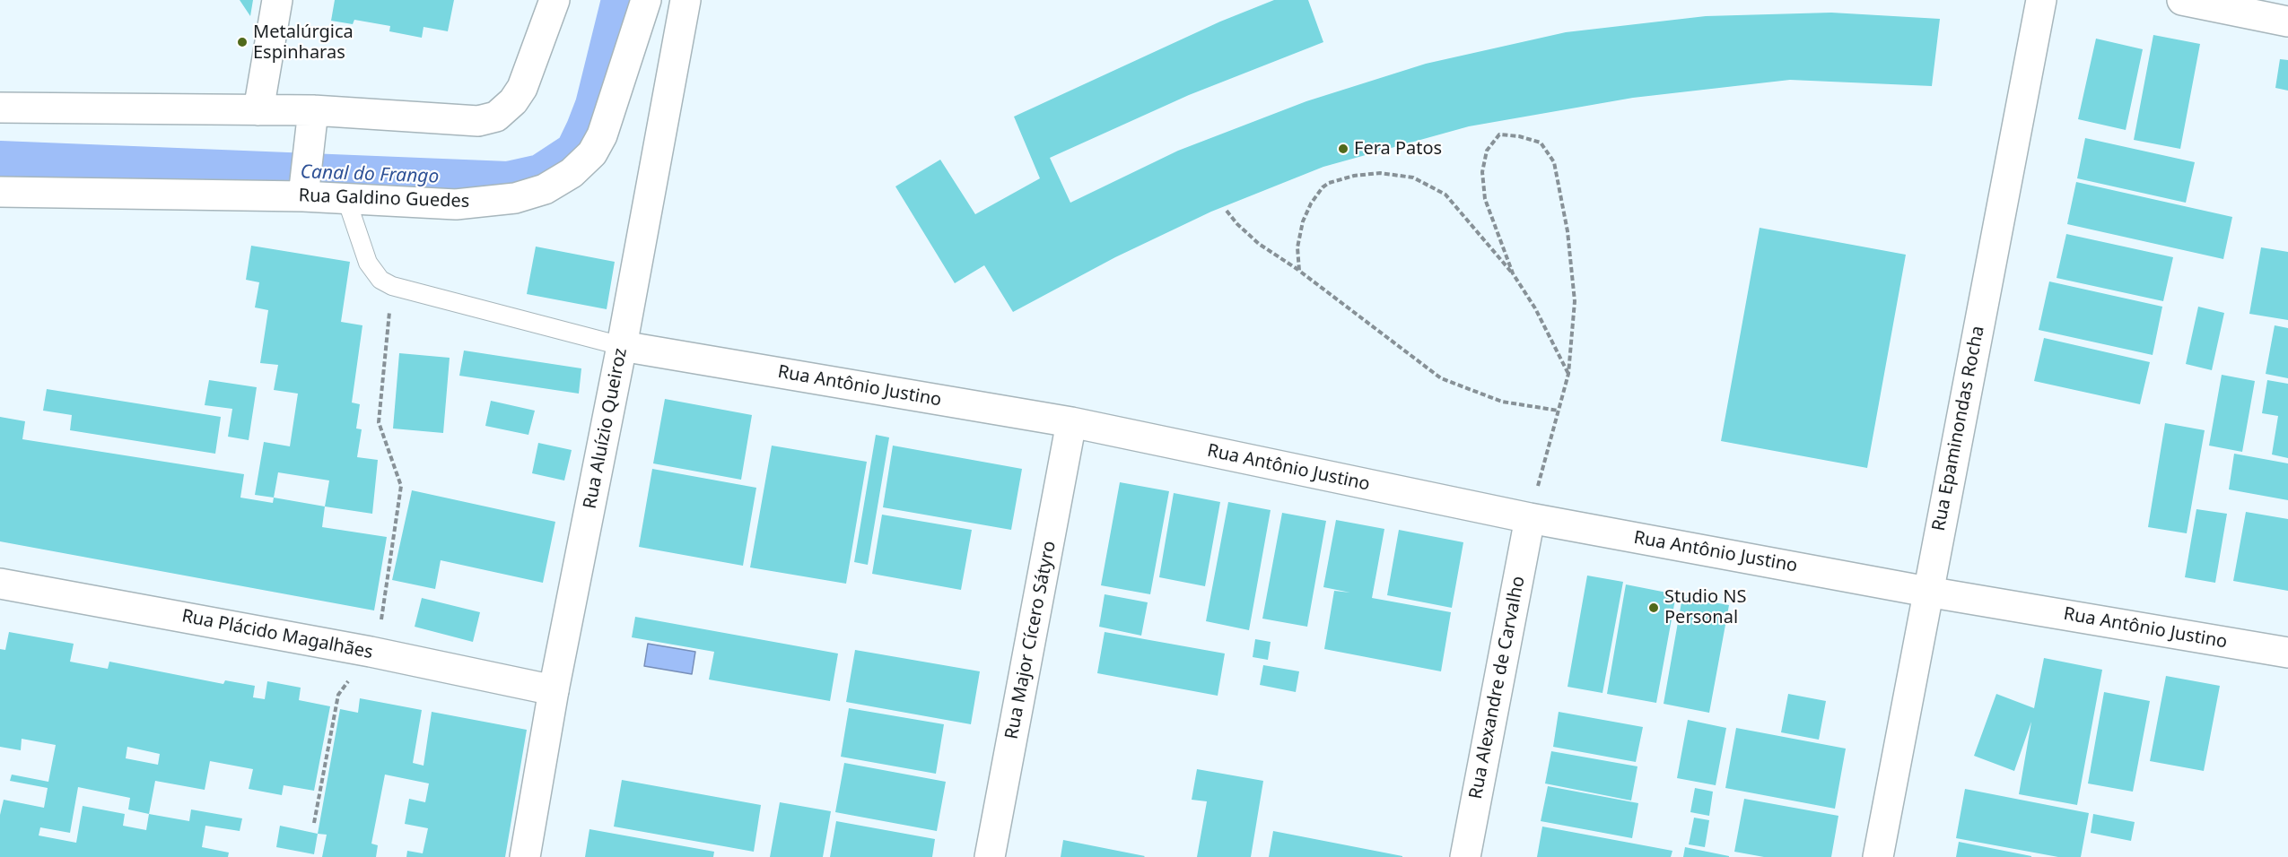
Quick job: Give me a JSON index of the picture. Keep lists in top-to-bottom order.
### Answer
{
  "streets": {
    "street": [
      "Rua Galdino Guedes",
      "Rua Antônio Justino",
      "Rua Aluízio Queiroz",
      "Rua Epaminondas Rocha",
      "Rua Plácido Magalhães",
      "Rua Major Cícero Sátyro",
      "Rua Alexandre de Carvalho"
    ]
  },
  "crossings": [
    ["Rua Galdino Guedes", "Rua Antônio Justino"],
    ["Rua Antônio Justino", "Rua Aluízio Queiroz"],
    ["Rua Antônio Justino", "Rua Epaminondas Rocha"],
    ["Rua Antônio Justino", "Rua Major Cícero Sátyro"],
    ["Rua Antônio Justino", "Rua Alexandre de Carvalho"],
    ["Rua Aluízio Queiroz", "Rua Plácido Magalhães"]
  ],
  "water": ["Canal do Frango"],
  "places": ["Metalúrgica Espinharas", "Fera Patos", "Studio NS Personal"]
}
